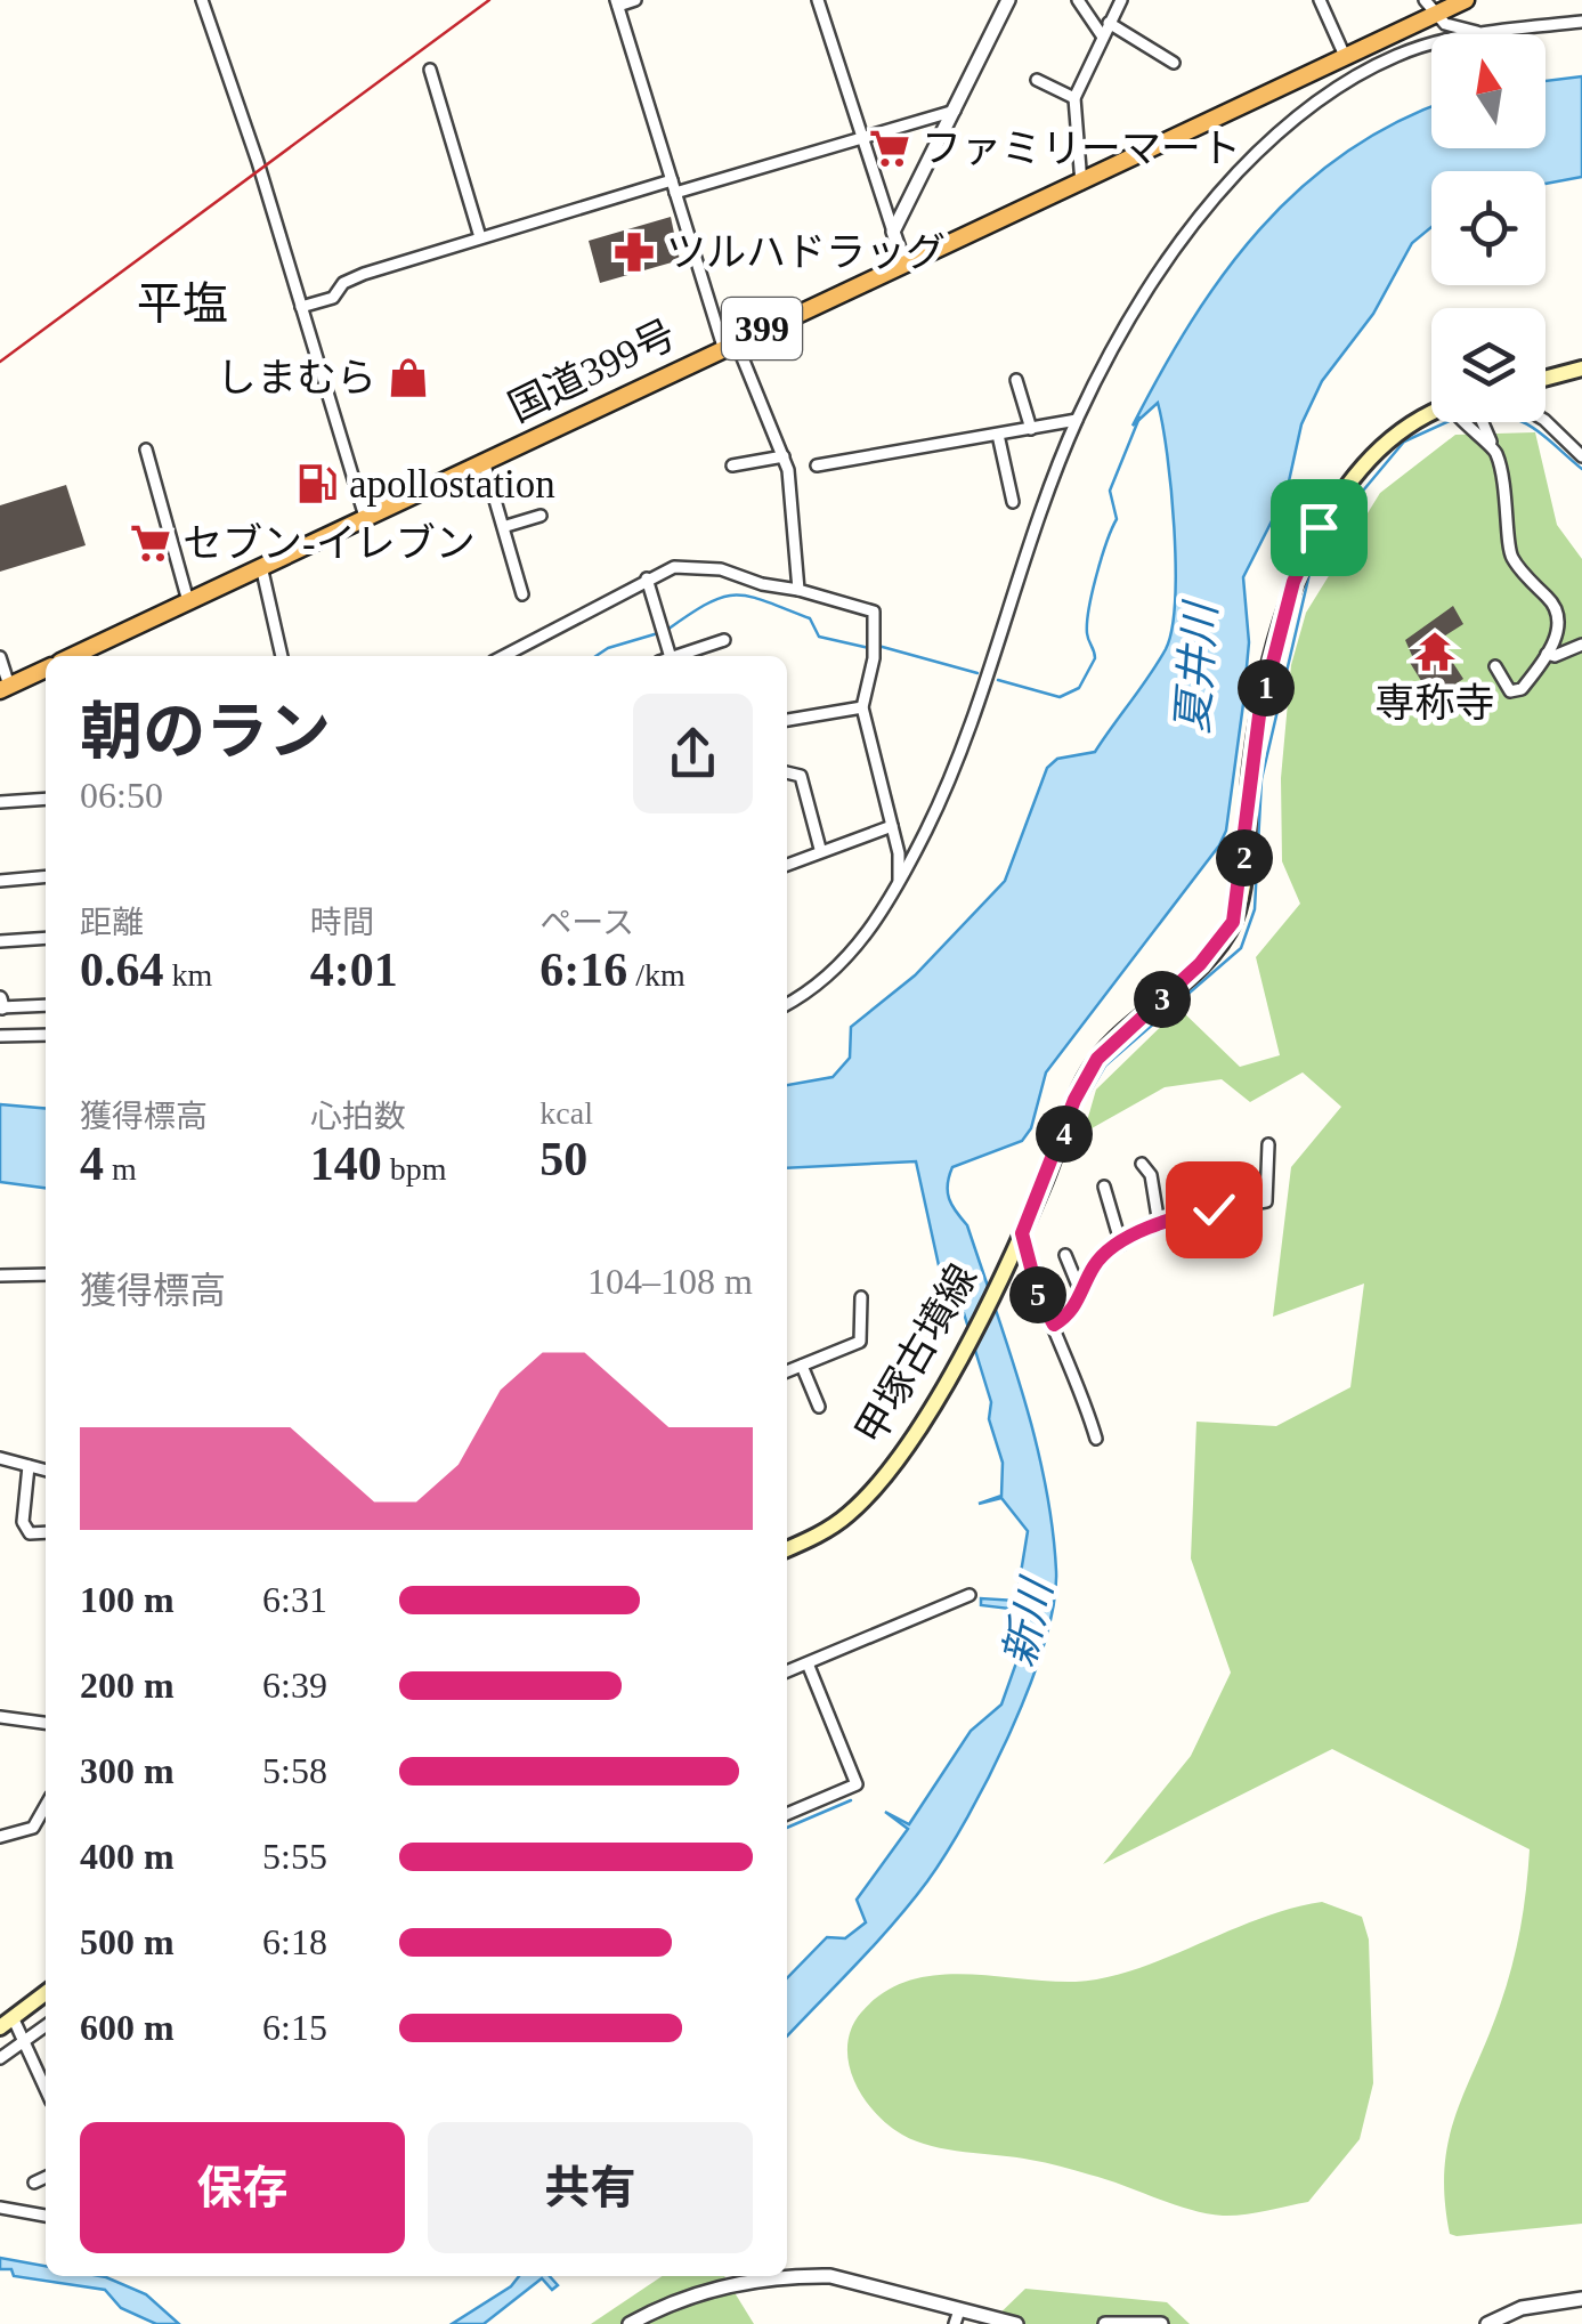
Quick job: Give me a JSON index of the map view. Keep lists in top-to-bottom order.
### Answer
{
  "streets": {
    "highway": ["399", "国道399号"],
    "main road": ["甲塚古墳線"]
  },
  "districts": ["平塩"],
  "water": ["夏井川", "新川"],
  "places": {
    "supermarket": ["ファミリーマート", "セブン-イレブン"],
    "pharmacy": ["ツルハドラッグ"],
    "shop": ["しまむら"],
    "fuel station": ["apollostation"],
    "temple": ["専称寺"]
  },
  "north": "top",
  "page": {
    "heading": ["朝のラン", "06:50"],
    "pins": [
      "1",
      "2",
      "3",
      "4",
      "5"
    ],
    "stats": [
      ["距離", "0.64 km"],
      ["時間", "4:01"],
      ["ペース", "6:16 /km"],
      ["獲得標高", "4 m"],
      ["心拍数", "140 bpm"],
      ["kcal", "50"]
    ],
    "chart": ["獲得標高", "104–108 m"],
    "list": [
      {
        "name": "100 m",
        "note": "6:31"
      },
      {
        "name": "200 m",
        "note": "6:39"
      },
      {
        "name": "300 m",
        "note": "5:58"
      },
      {
        "name": "400 m",
        "note": "5:55"
      },
      {
        "name": "500 m",
        "note": "6:18"
      },
      {
        "name": "600 m",
        "note": "6:15"
      }
    ],
    "buttons": ["保存", "共有"]
  }
}
